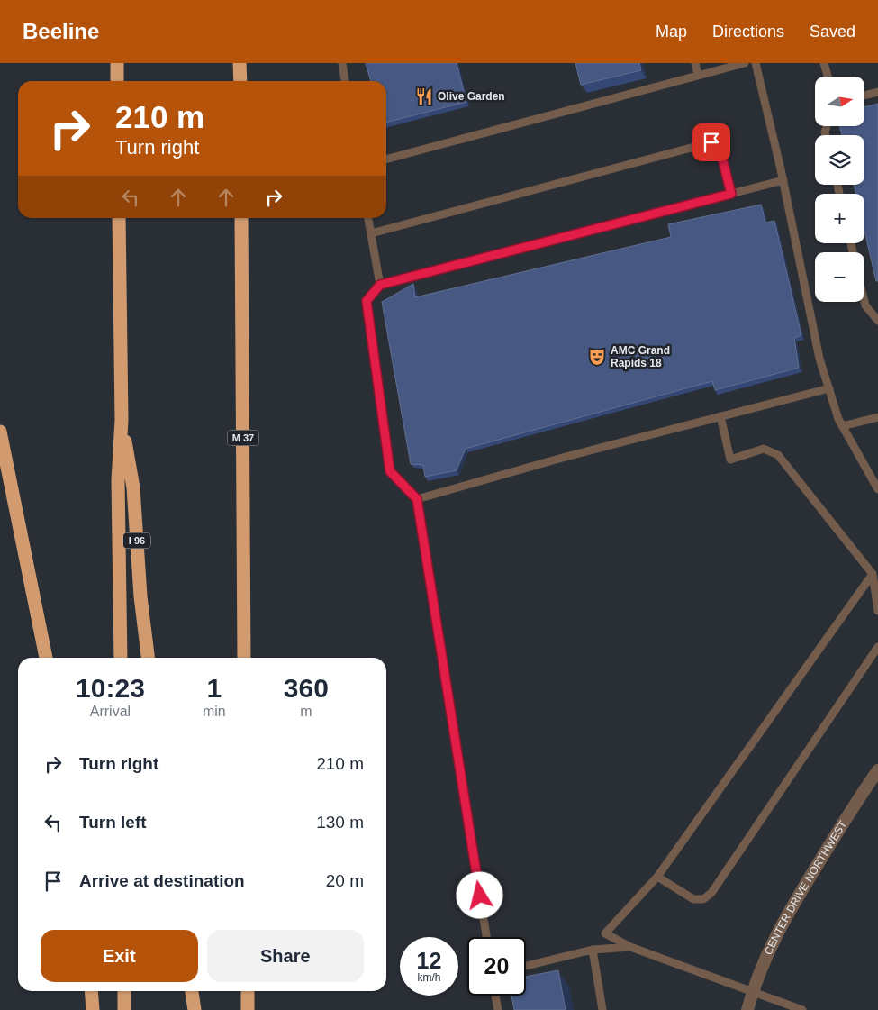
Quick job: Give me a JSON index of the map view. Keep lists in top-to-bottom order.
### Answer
{
  "streets": {
    "highway": ["M 37", "I 96"],
    "street": ["CENTER DRIVE NORTHWEST"]
  },
  "places": {
    "restaurant": ["Olive Garden"],
    "theatre": ["AMC Grand Rapids 18"]
  },
  "north": "right",
  "page": {
    "header": "Beeline",
    "nav": ["Map", "Directions", "Saved"],
    "map_buttons": ["+", "−"],
    "turn": ["210 m", "Turn right"],
    "eta": [
      "10:23",
      "Arrival",
      "1",
      "min",
      "360",
      "m"
    ],
    "list": [
      {
        "name": "Turn right",
        "value": "210 m"
      },
      {
        "name": "Turn left",
        "value": "130 m"
      },
      {
        "name": "Arrive at destination",
        "value": "20 m"
      }
    ],
    "buttons": ["Exit", "Share"],
    "speed": "12 km/h",
    "limit": "20"
  }
}
